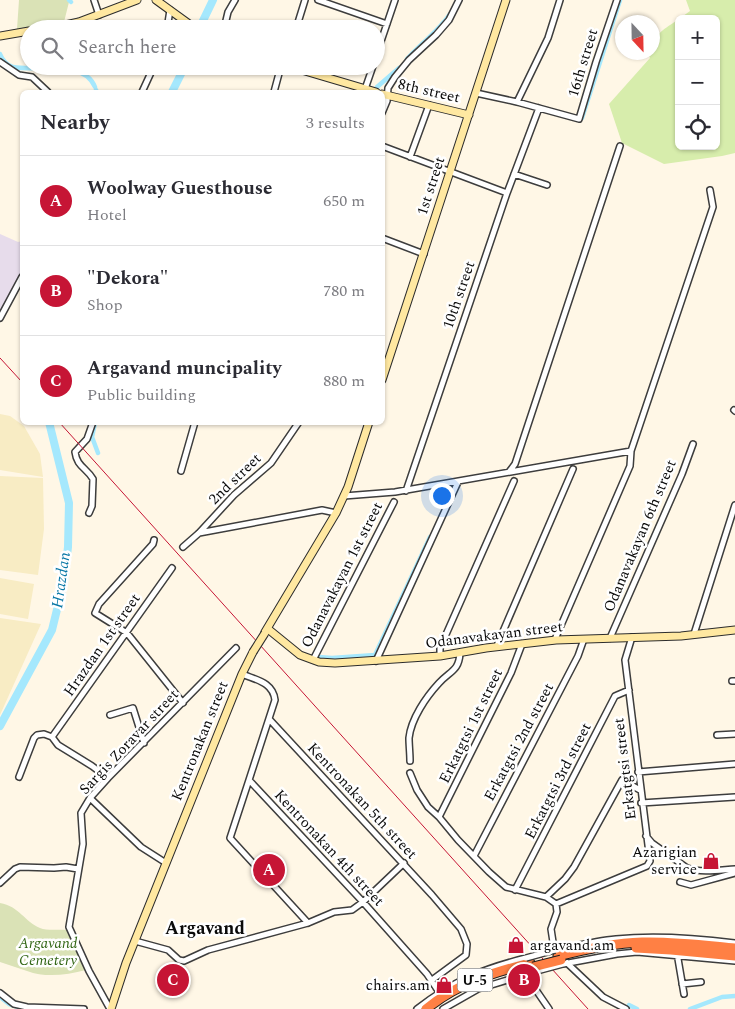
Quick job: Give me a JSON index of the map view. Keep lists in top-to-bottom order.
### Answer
{
  "streets": {
    "highway": ["Մ-5"],
    "main road": [
      "8th street",
      "1st street",
      "Odanavakayan street",
      "Kentronakan street"
    ],
    "street": [
      "16th street",
      "10th street",
      "2nd street",
      "Odanavakayan 6th street",
      "Odanavakayan 1st street",
      "Hrazdan 1st street",
      "Erkatgtsi 1st street",
      "Sargis Zoravar street",
      "Erkatgtsi 2nd street",
      "Erkatgtsi street",
      "Erkatgtsi 3rd street",
      "Kentronakan 5th street",
      "Kentronakan 4th street"
    ]
  },
  "crossings": [
    ["16th street", "1st street"],
    ["16th street", "10th street"],
    ["8th street", "1st street"],
    ["Odanavakayan 6th street", "Odanavakayan street"],
    ["Odanavakayan 1st street", "Odanavakayan street"],
    ["Odanavakayan street", "Erkatgtsi 1st street"],
    ["Odanavakayan street", "Kentronakan street"],
    ["Odanavakayan street", "Erkatgtsi 2nd street"],
    ["Odanavakayan street", "Erkatgtsi street"],
    ["Kentronakan street", "Sargis Zoravar street"],
    ["Erkatgtsi street", "Erkatgtsi 3rd street"],
    ["Kentronakan 5th street", "Kentronakan 4th street"]
  ],
  "districts": ["Argavand"],
  "water": ["Hrazdan"],
  "parks": ["Argavand Cemetery"],
  "places": {
    "shop": ["Azarigian service", "argavand.am", "chairs.am"]
  },
  "north": "bottom",
  "page": {
    "map_buttons": ["+", "−"],
    "search": "Search here",
    "heading": ["Nearby", "3 results"],
    "list": [
      {
        "mark": "A",
        "name": "Woolway Guesthouse",
        "note": "Hotel",
        "value": "650 m"
      },
      {
        "mark": "B",
        "name": "\"Dekora\"",
        "note": "Shop",
        "value": "780 m"
      },
      {
        "mark": "C",
        "name": "Argavand muncipality",
        "note": "Public building",
        "value": "880 m"
      }
    ],
    "pins": ["A", "B", "C"]
  }
}
